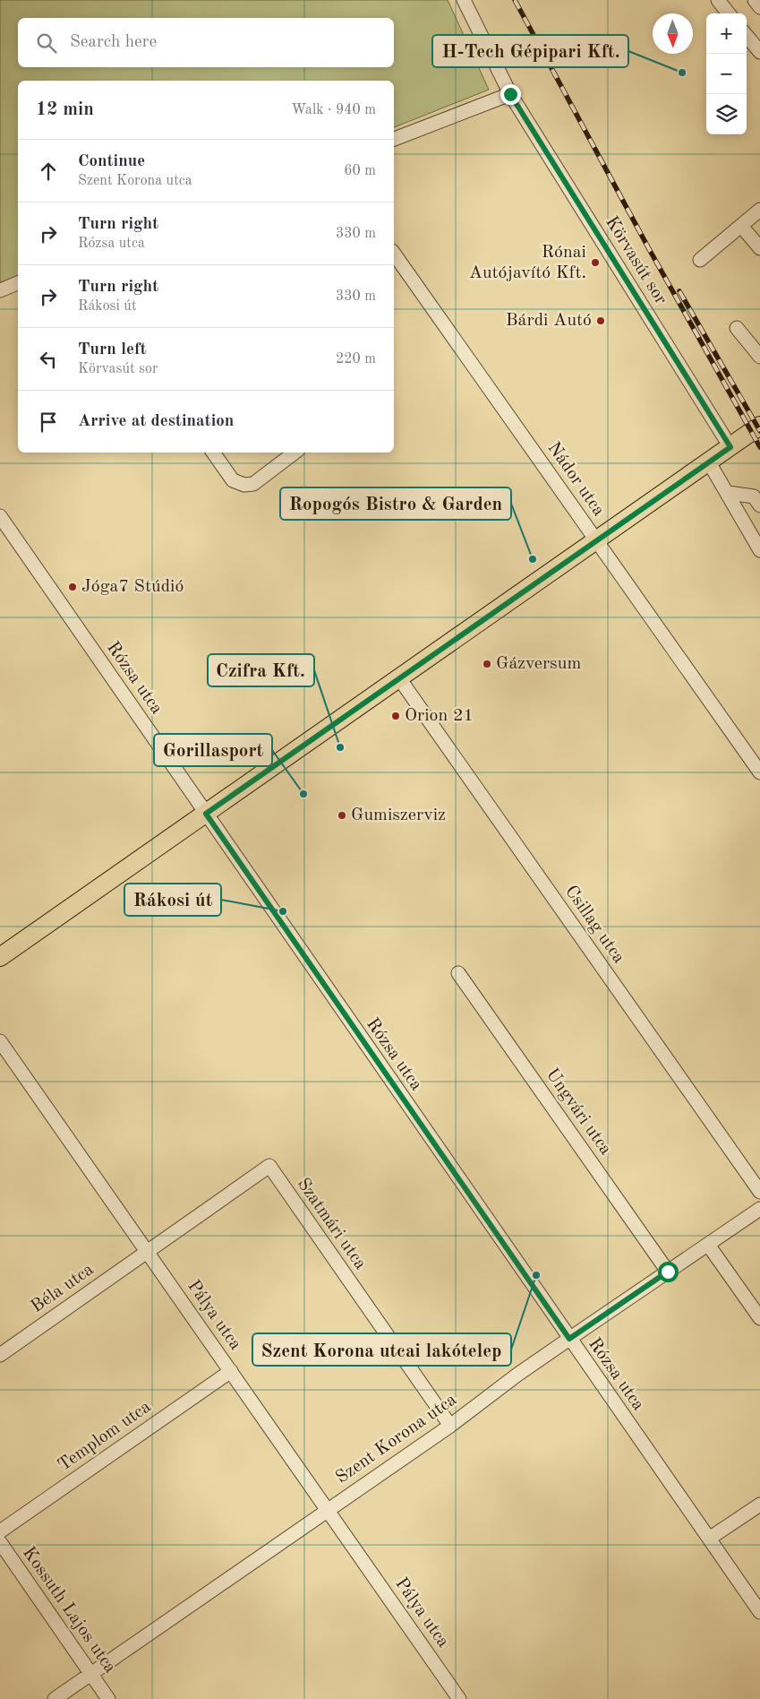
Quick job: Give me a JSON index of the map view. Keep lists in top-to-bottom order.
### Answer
{
  "streets": {
    "street": [
      "Körvasút sor",
      "Nádor utca",
      "Rózsa utca",
      "Csillag utca",
      "Ungvári utca",
      "Szatmári utca",
      "Béla utca",
      "Pálya utca",
      "Templom utca",
      "Szent Korona utca",
      "Kossuth Lajos utca"
    ]
  },
  "crossings": [
    ["Rózsa utca", "Szent Korona utca"],
    ["Ungvári utca", "Szent Korona utca"],
    ["Szatmári utca", "Béla utca"],
    ["Szatmári utca", "Pálya utca"],
    ["Szatmári utca", "Szent Korona utca"],
    ["Béla utca", "Pálya utca"],
    ["Pálya utca", "Templom utca"],
    ["Pálya utca", "Szent Korona utca"],
    ["Szent Korona utca", "Kossuth Lajos utca"]
  ],
  "places": [
    "H-Tech Gépipari Kft.",
    "Rónai Autójavító Kft.",
    "Bárdi Autó",
    "Ropogós Bistro & Garden",
    "Jóga7 Stúdió",
    "Gázversum",
    "Orion 21",
    "Czifra Kft.",
    "Gorillasport",
    "Gumiszerviz",
    "Rákosi út",
    "Szent Korona utcai lakótelep"
  ],
  "north": "bottom",
  "page": {
    "map_buttons": ["+", "−"],
    "search": "Search here",
    "heading": ["12 min", "Walk · 940 m"],
    "list": [
      ["Continue", "Szent Korona utca", "60 m"],
      ["Turn right", "Rózsa utca", "330 m"],
      ["Turn right", "Rákosi út", "330 m"],
      ["Turn left", "Körvasút sor", "220 m"],
      "Arrive at destination"
    ]
  }
}
